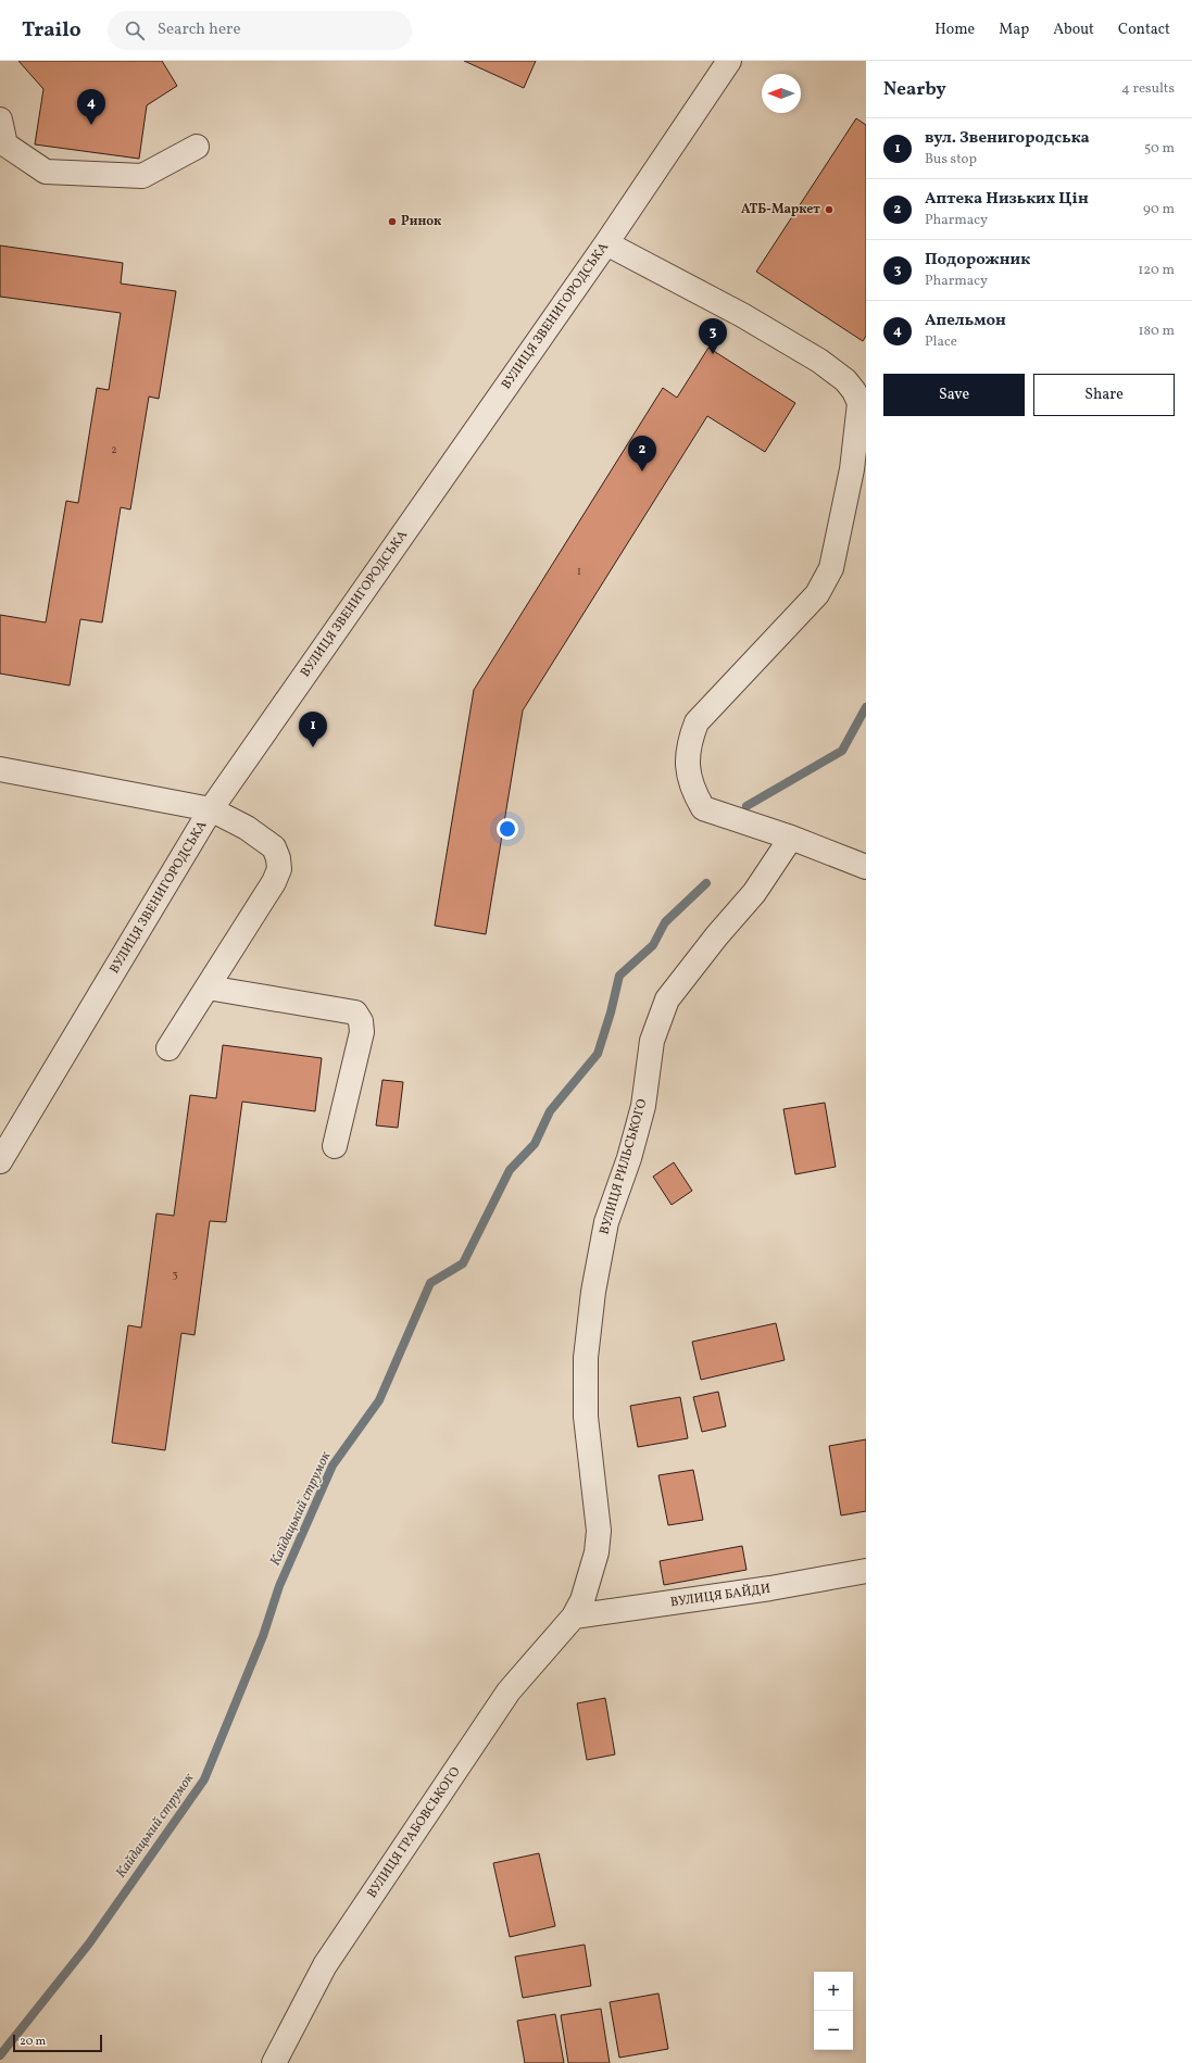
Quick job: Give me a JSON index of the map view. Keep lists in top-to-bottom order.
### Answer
{
  "streets": {
    "street": [
      "ВУЛИЦЯ ЗВЕНИГОРОДСЬКА",
      "ВУЛИЦЯ РИЛЬСЬКОГО",
      "ВУЛИЦЯ БАЙДИ",
      "ВУЛИЦЯ ГРАБОВСЬКОГО"
    ]
  },
  "crossings": [
    ["ВУЛИЦЯ РИЛЬСЬКОГО", "ВУЛИЦЯ БАЙДИ"],
    ["ВУЛИЦЯ РИЛЬСЬКОГО", "ВУЛИЦЯ ГРАБОВСЬКОГО"],
    ["ВУЛИЦЯ БАЙДИ", "ВУЛИЦЯ ГРАБОВСЬКОГО"]
  ],
  "water": ["Кайдацький струмок"],
  "places": ["АТБ-Маркет", "Ринок"],
  "house_numbers": ["2", "1", "3"],
  "scale_bar": "20 m",
  "north": "left",
  "page": {
    "header": "Trailo",
    "search": "Search here",
    "nav": [
      "Home",
      "Map",
      "About",
      "Contact"
    ],
    "heading": ["Nearby", "4 results"],
    "pins": [
      "4",
      "3",
      "2",
      "1"
    ],
    "list": [
      {
        "mark": "1",
        "name": "вул. Звенигородська",
        "note": "Bus stop",
        "value": "50 m"
      },
      {
        "mark": "2",
        "name": "Аптека Низьких Цін",
        "note": "Pharmacy",
        "value": "90 m"
      },
      {
        "mark": "3",
        "name": "Подорожник",
        "note": "Pharmacy",
        "value": "120 m"
      },
      {
        "mark": "4",
        "name": "Апельмон",
        "note": "Place",
        "value": "180 m"
      }
    ],
    "buttons": ["Save", "Share"],
    "map_buttons": ["+", "−"],
    "scale": "20 m"
  }
}
